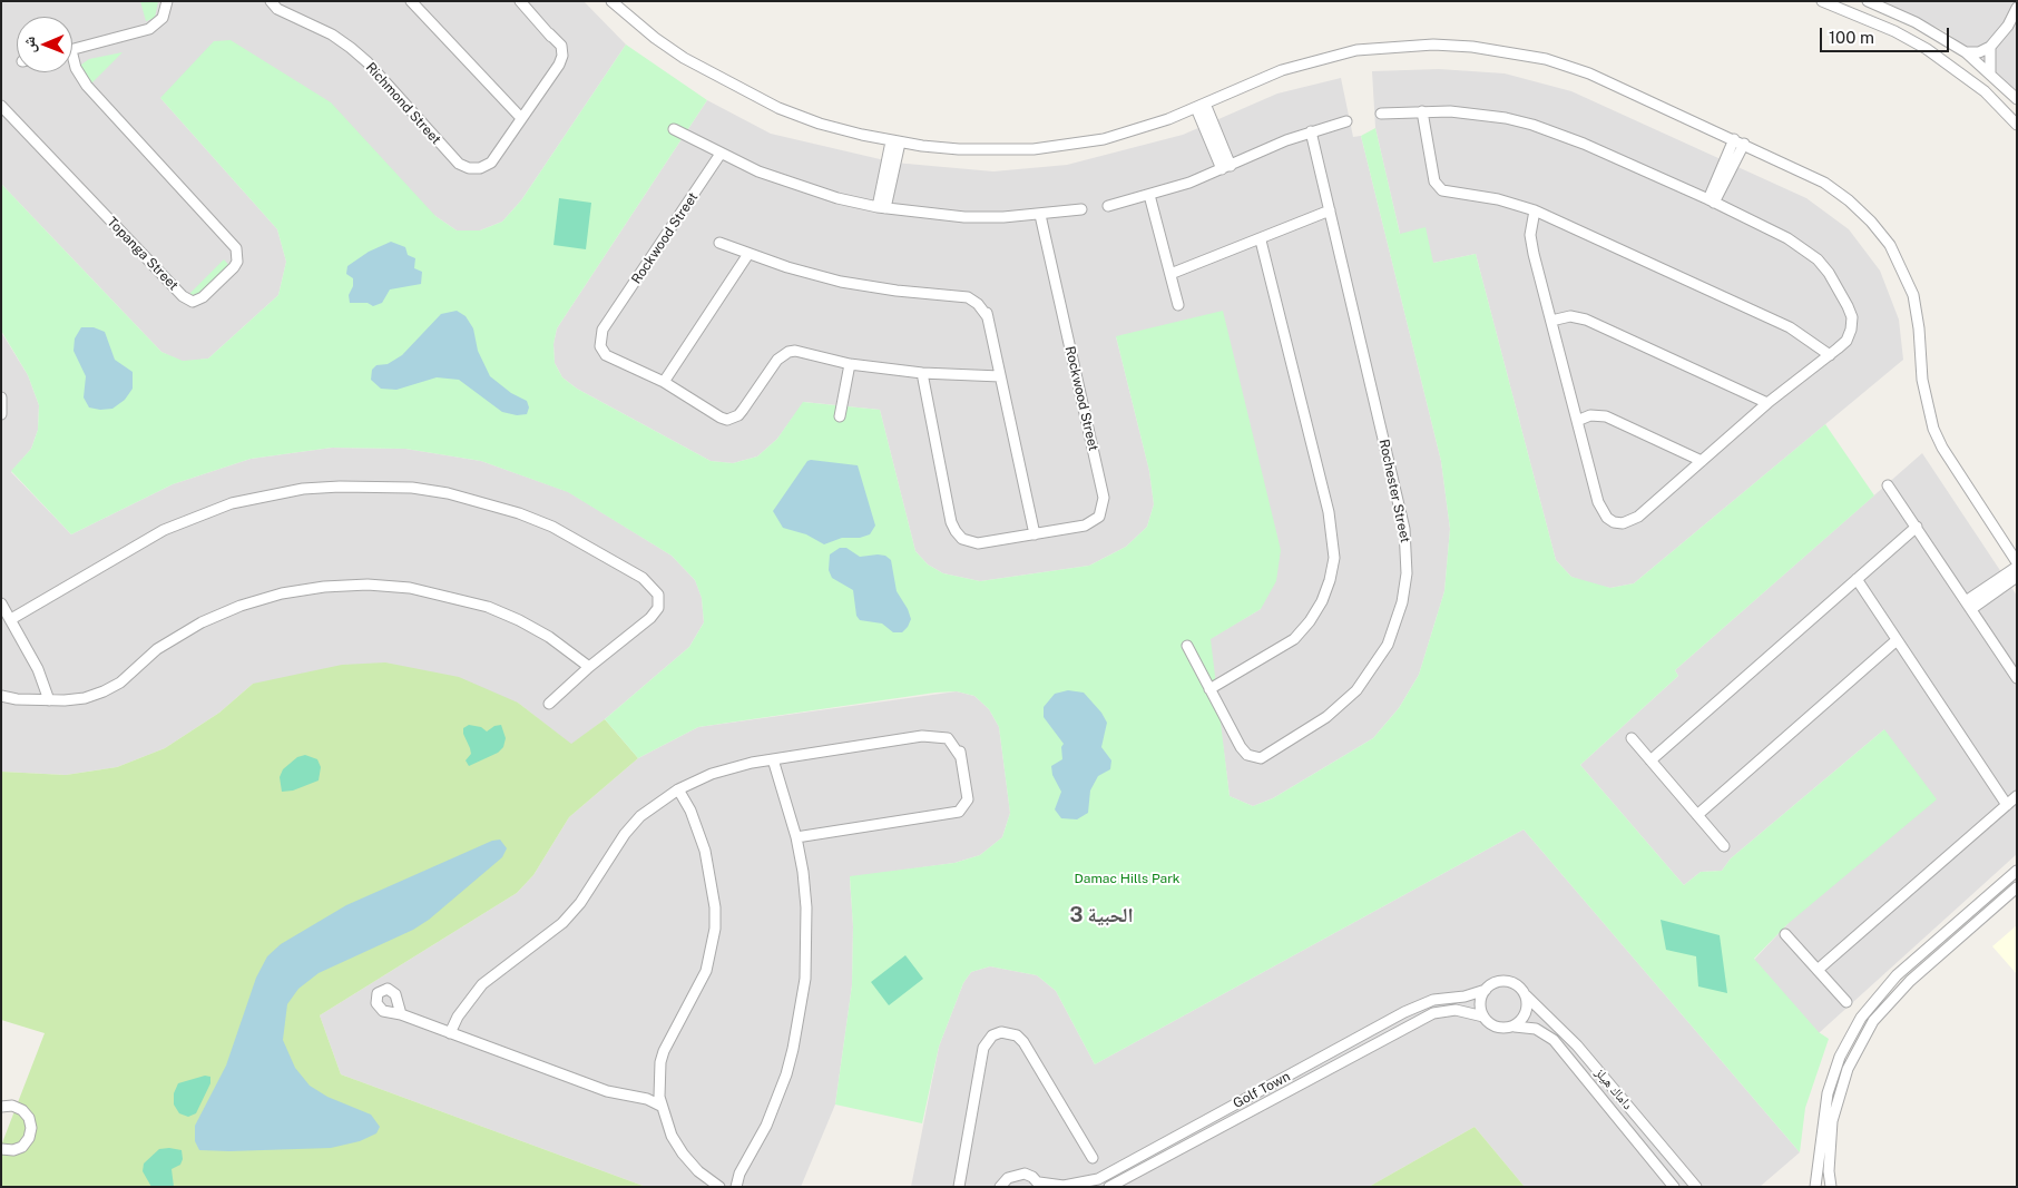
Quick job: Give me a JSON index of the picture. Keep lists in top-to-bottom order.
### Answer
{
  "streets": {
    "street": [
      "Richmond Street",
      "Rockwood Street",
      "Topanga Street",
      "Rochester Street",
      "داماك هيلز",
      "Golf Town"
    ]
  },
  "crossings": [
    ["داماك هيلز", "Golf Town"]
  ],
  "districts": ["الحبية 3"],
  "parks": ["Damac Hills Park"],
  "scale_bar": "100 m",
  "north": "left"
}
